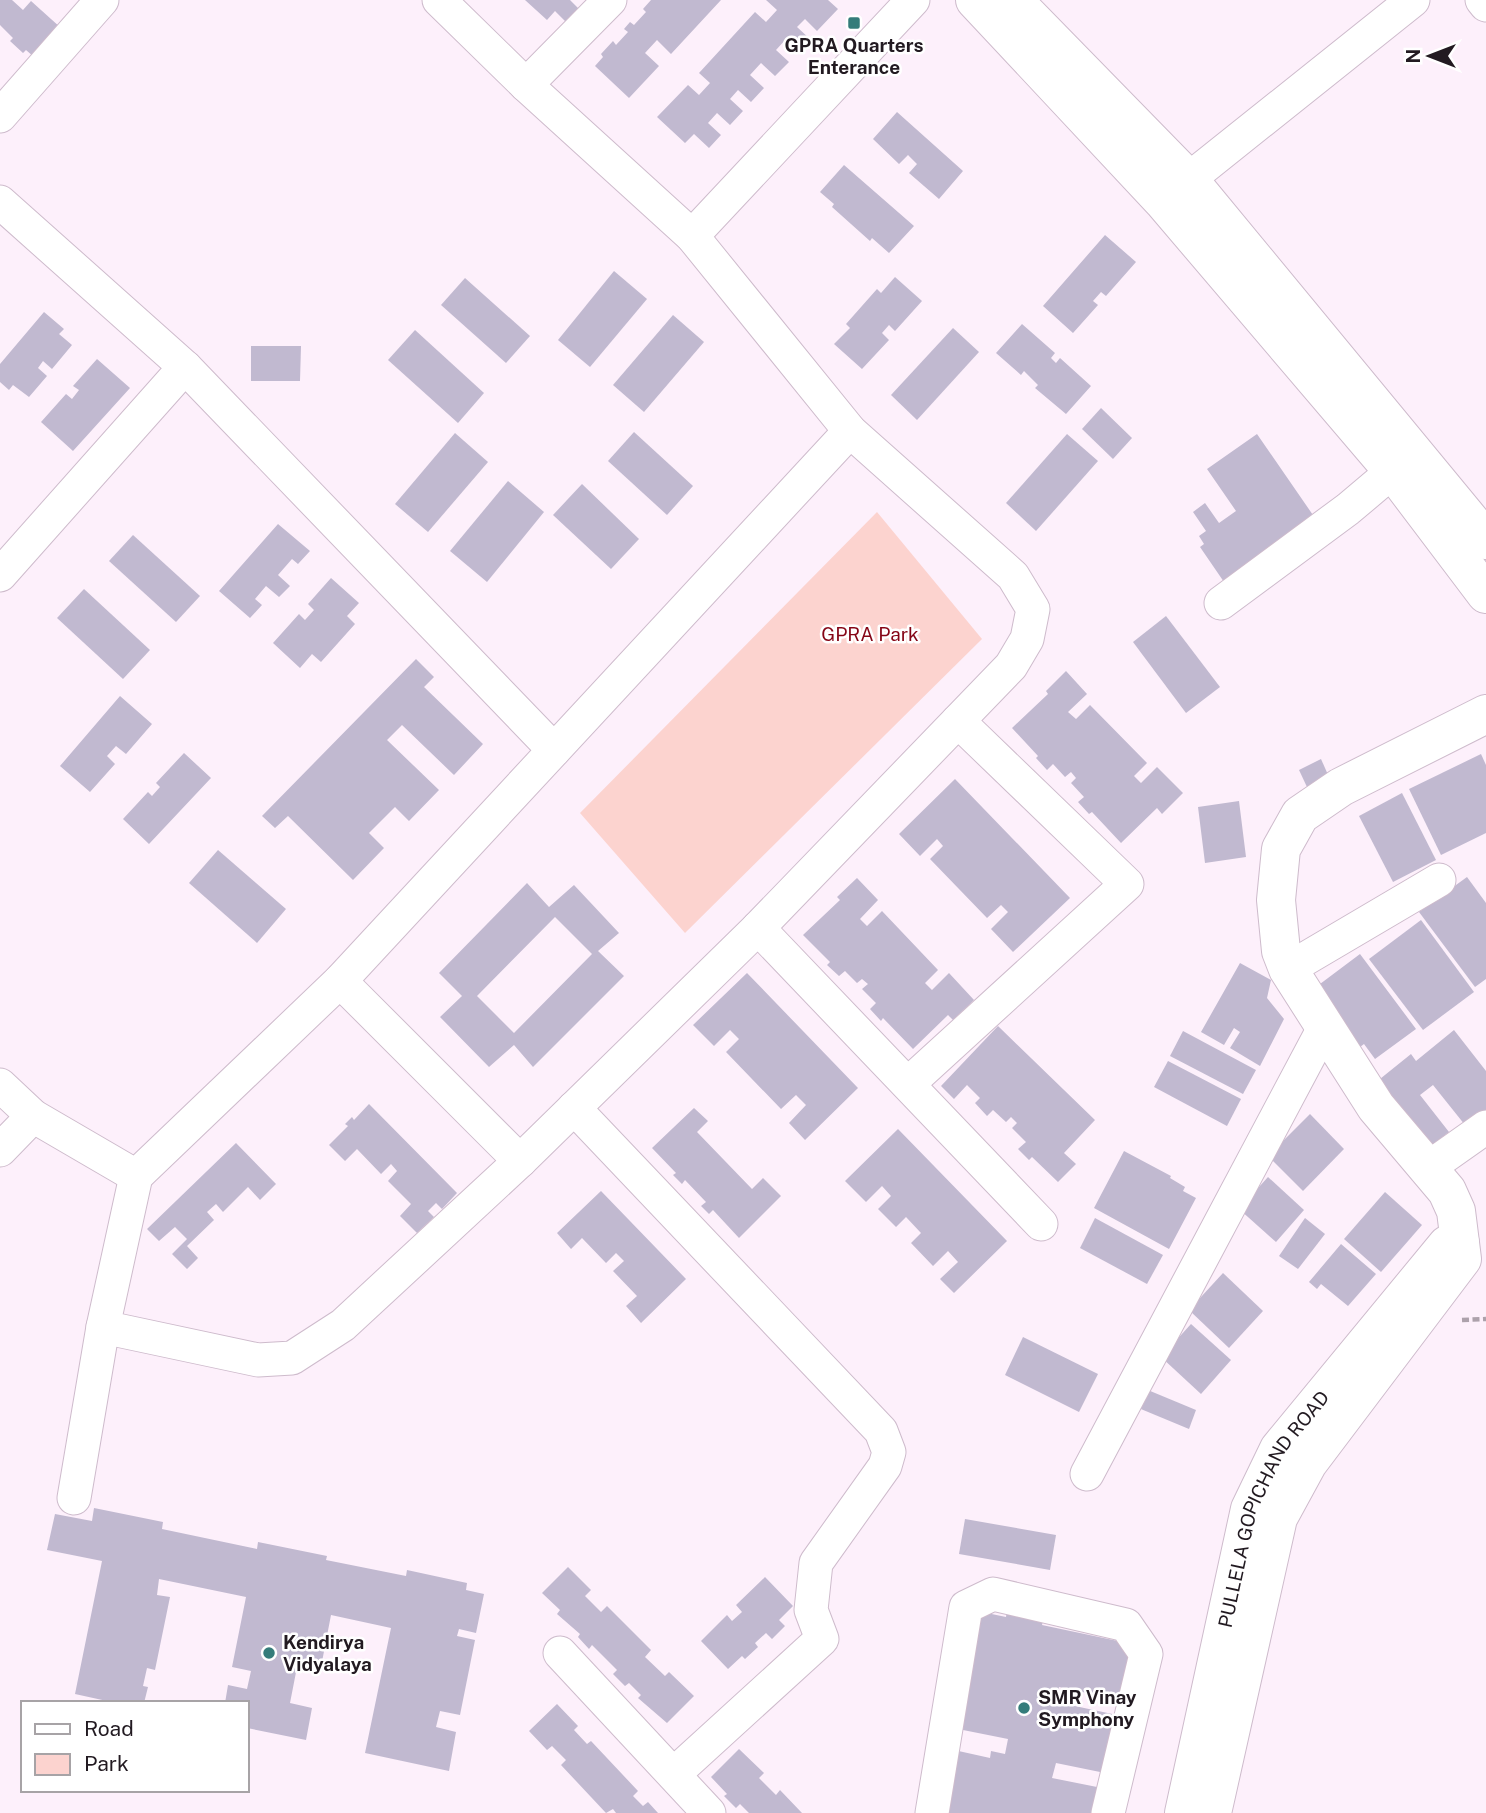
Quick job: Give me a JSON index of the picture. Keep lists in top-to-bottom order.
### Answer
{
  "streets": {
    "street": ["PULLELA GOPICHAND ROAD"]
  },
  "parks": ["GPRA Park"],
  "places": {
    "transit": ["GPRA Quarters Enterance"],
    "other": ["Kendirya Vidyalaya", "SMR Vinay Symphony"]
  },
  "legend": ["Road", "Park"],
  "north": "left"
}
